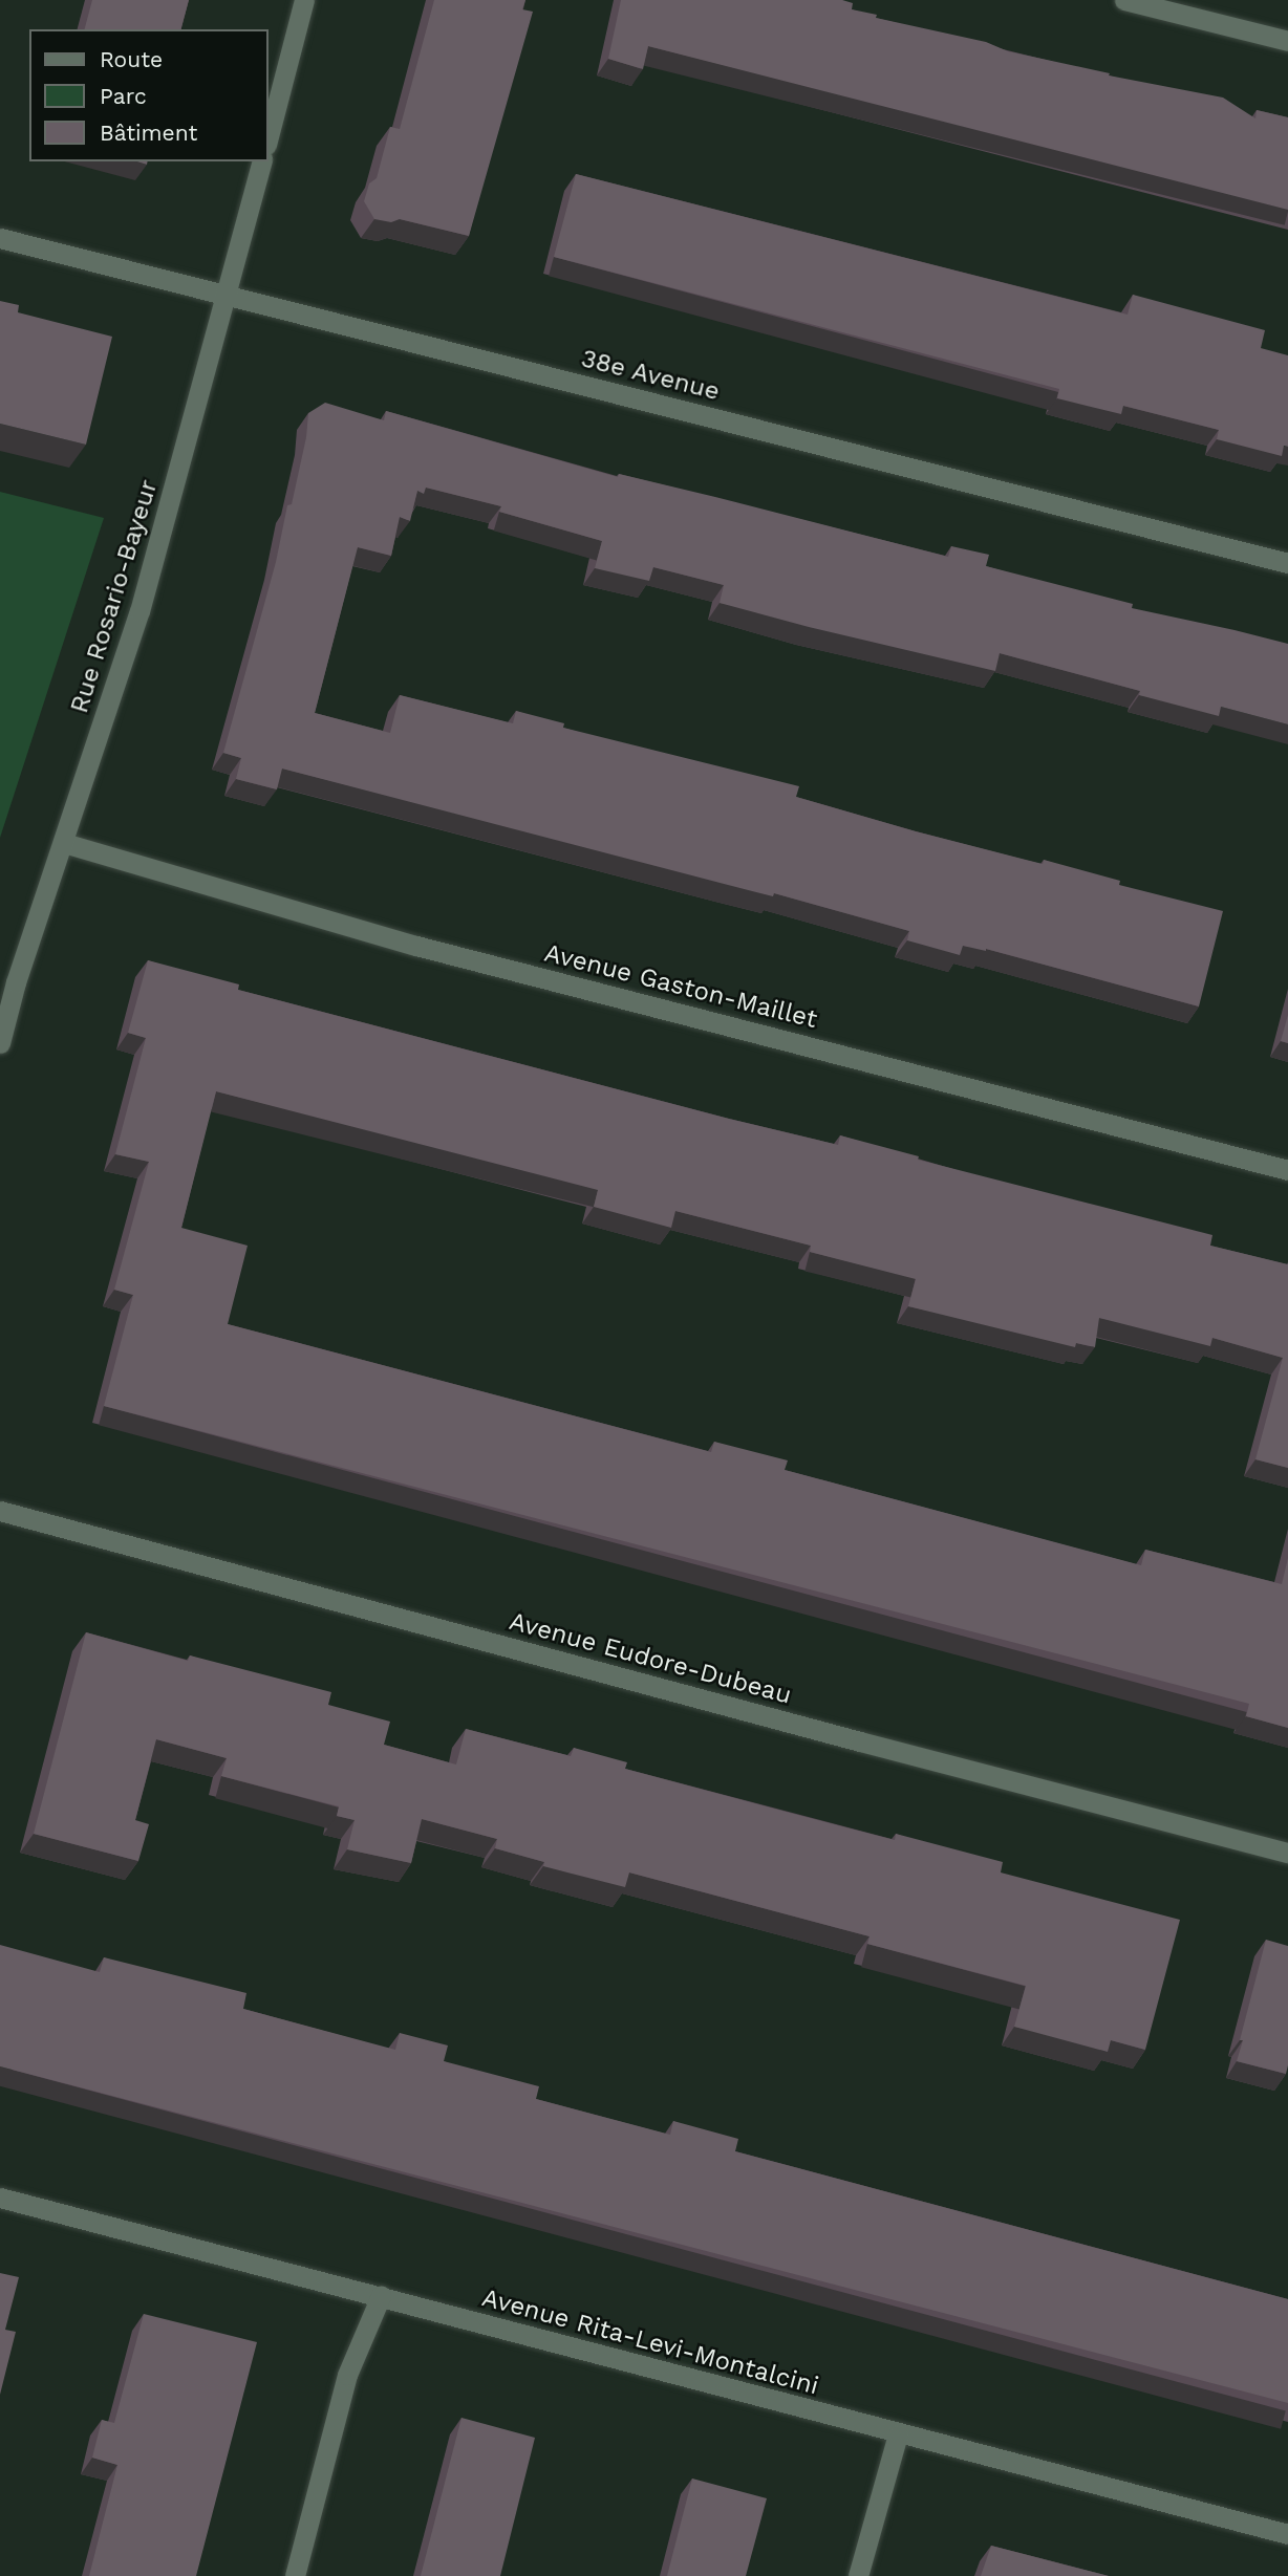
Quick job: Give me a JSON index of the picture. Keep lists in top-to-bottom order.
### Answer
{
  "streets": {
    "street": [
      "38e Avenue",
      "Rue Rosario-Bayeur",
      "Avenue Gaston-Maillet",
      "Avenue Eudore-Dubeau",
      "Avenue Rita-Levi-Montalcini"
    ]
  },
  "crossings": [
    ["38e Avenue", "Rue Rosario-Bayeur"],
    ["Rue Rosario-Bayeur", "Avenue Gaston-Maillet"]
  ],
  "legend": ["Route", "Parc", "Bâtiment"]
}
